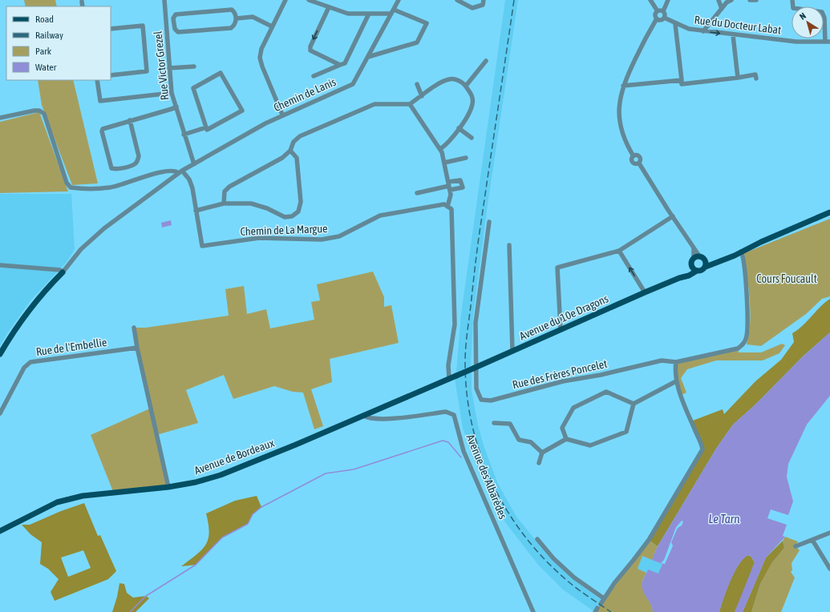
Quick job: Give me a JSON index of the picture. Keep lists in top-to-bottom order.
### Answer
{
  "streets": {
    "main road": ["Avenue du 10e Dragons", "Avenue de Bordeaux"],
    "street": [
      "Rue du Docteur Labat",
      "Rue Victor Grezel",
      "Chemin de Lanis",
      "Chemin de La Margue",
      "Rue de l'Embellie",
      "Rue des Frères Poncelet",
      "Avenue des Albarèdes"
    ]
  },
  "crossings": [
    ["Rue Victor Grezel", "Chemin de Lanis"],
    ["Chemin de Lanis", "Chemin de La Margue"],
    ["Avenue du 10e Dragons", "Rue des Frères Poncelet"],
    ["Avenue du 10e Dragons", "Avenue de Bordeaux"],
    ["Avenue de Bordeaux", "Avenue des Albarèdes"]
  ],
  "water": ["Le Tarn"],
  "parks": ["Cours Foucault"],
  "legend": [
    "Road",
    "Railway",
    "Park",
    "Water"
  ],
  "north": "top left"
}
